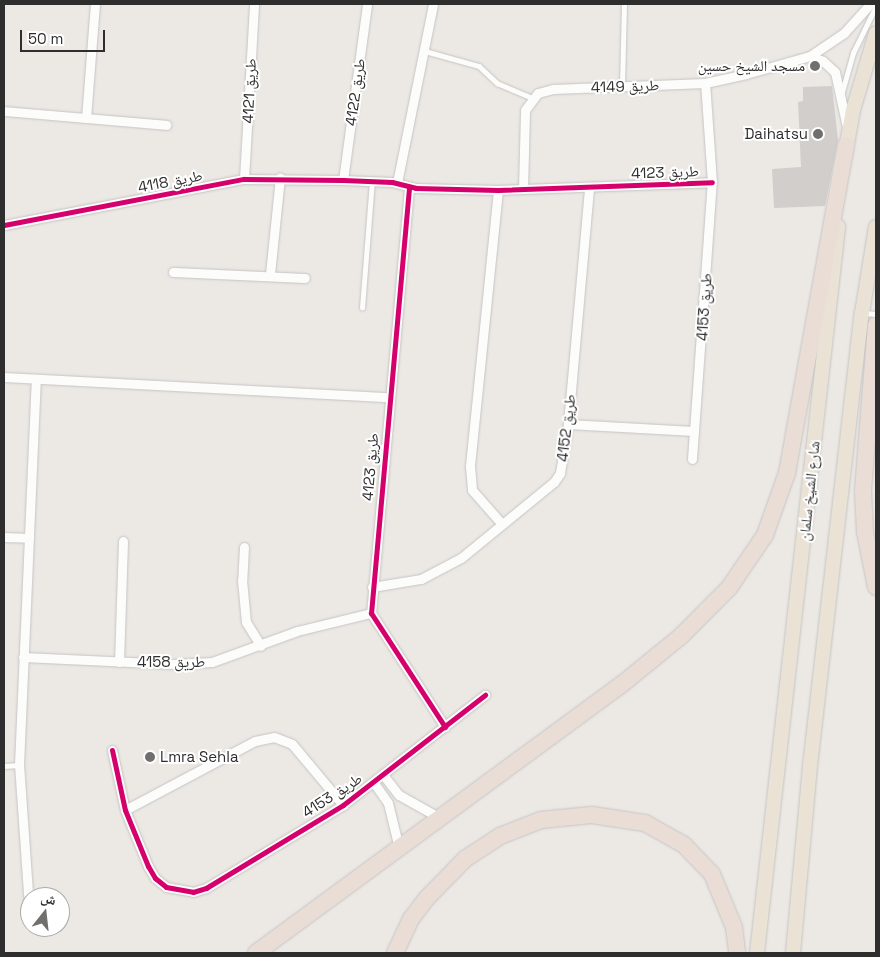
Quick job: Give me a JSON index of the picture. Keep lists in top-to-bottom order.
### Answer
{
  "streets": {
    "main road": ["شارع الشيخ سلمان"],
    "street": [
      "طريق 4149",
      "طريق 4121",
      "طريق 4122",
      "طريق 4123",
      "طريق 4118",
      "طريق 4153",
      "طريق 4152",
      "طريق 4158"
    ]
  },
  "crossings": [
    ["طريق 4149", "طريق 4153"],
    ["طريق 4121", "طريق 4118"],
    ["طريق 4122", "طريق 4123"],
    ["طريق 4122", "طريق 4118"],
    ["طريق 4123", "طريق 4118"],
    ["طريق 4123", "طريق 4153"],
    ["طريق 4123", "طريق 4152"],
    ["طريق 4123", "طريق 4158"]
  ],
  "places": ["مسجد الشيخ حسين", "Daihatsu", "Lmra Sehla"],
  "scale_bar": "50 m",
  "north": "top"
}
